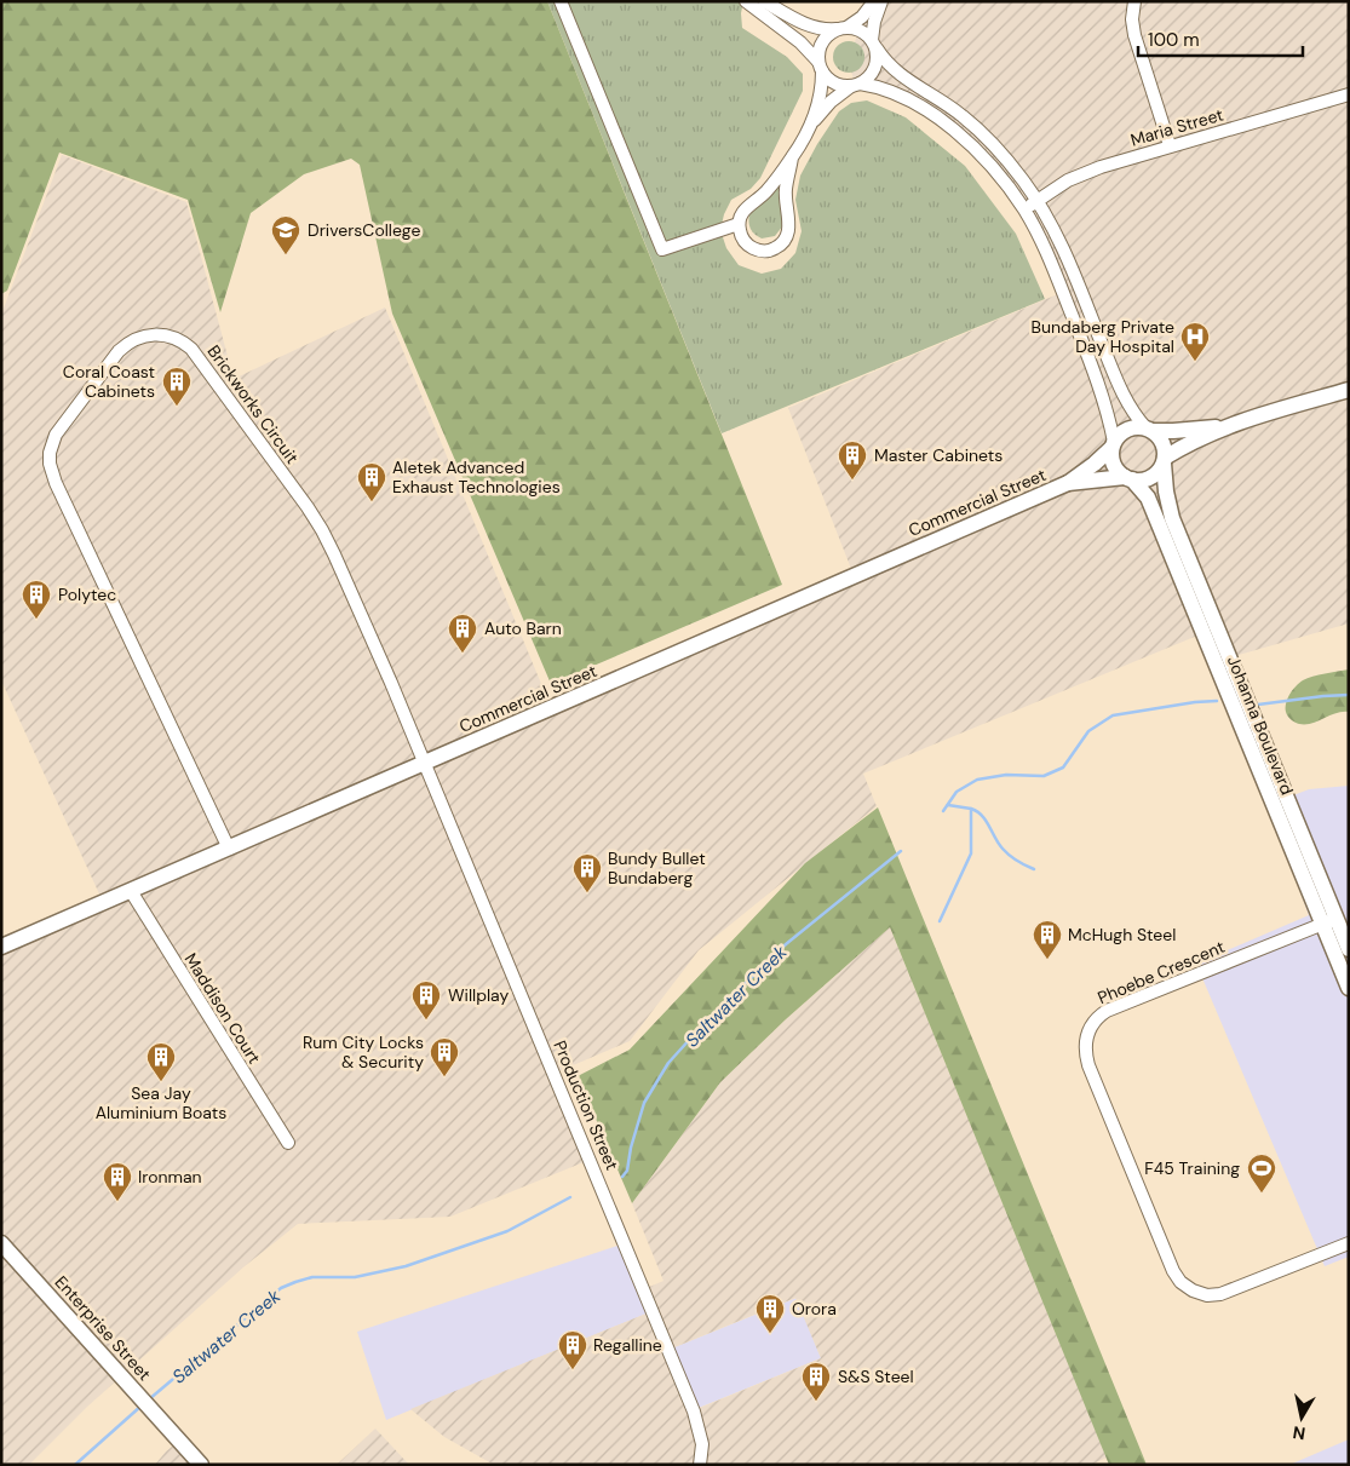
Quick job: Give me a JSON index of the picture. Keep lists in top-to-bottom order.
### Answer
{
  "streets": {
    "street": [
      "Maria Street",
      "Brickworks Circuit",
      "Commercial Street",
      "Johanna Boulevard",
      "Phoebe Crescent",
      "Maddison Court",
      "Production Street",
      "Enterprise Street"
    ]
  },
  "crossings": [
    ["Brickworks Circuit", "Commercial Street"],
    ["Brickworks Circuit", "Production Street"],
    ["Commercial Street", "Johanna Boulevard"],
    ["Commercial Street", "Maddison Court"],
    ["Commercial Street", "Production Street"],
    ["Johanna Boulevard", "Phoebe Crescent"]
  ],
  "water": ["Saltwater Creek"],
  "places": {
    "school or university": ["DriversCollege"],
    "hospital": ["Bundaberg Private Day Hospital"],
    "building": [
      "Coral Coast Cabinets",
      "Master Cabinets",
      "Aletek Advanced Exhaust Technologies",
      "Polytec",
      "Auto Barn",
      "Bundy Bullet Bundaberg",
      "McHugh Steel",
      "Willplay",
      "Rum City Locks & Security",
      "Sea Jay Aluminium Boats",
      "Ironman",
      "Orora",
      "Regalline",
      "S&S Steel"
    ],
    "sports": ["F45 Training"]
  },
  "scale_bar": "100 m",
  "north": "bottom"
}
